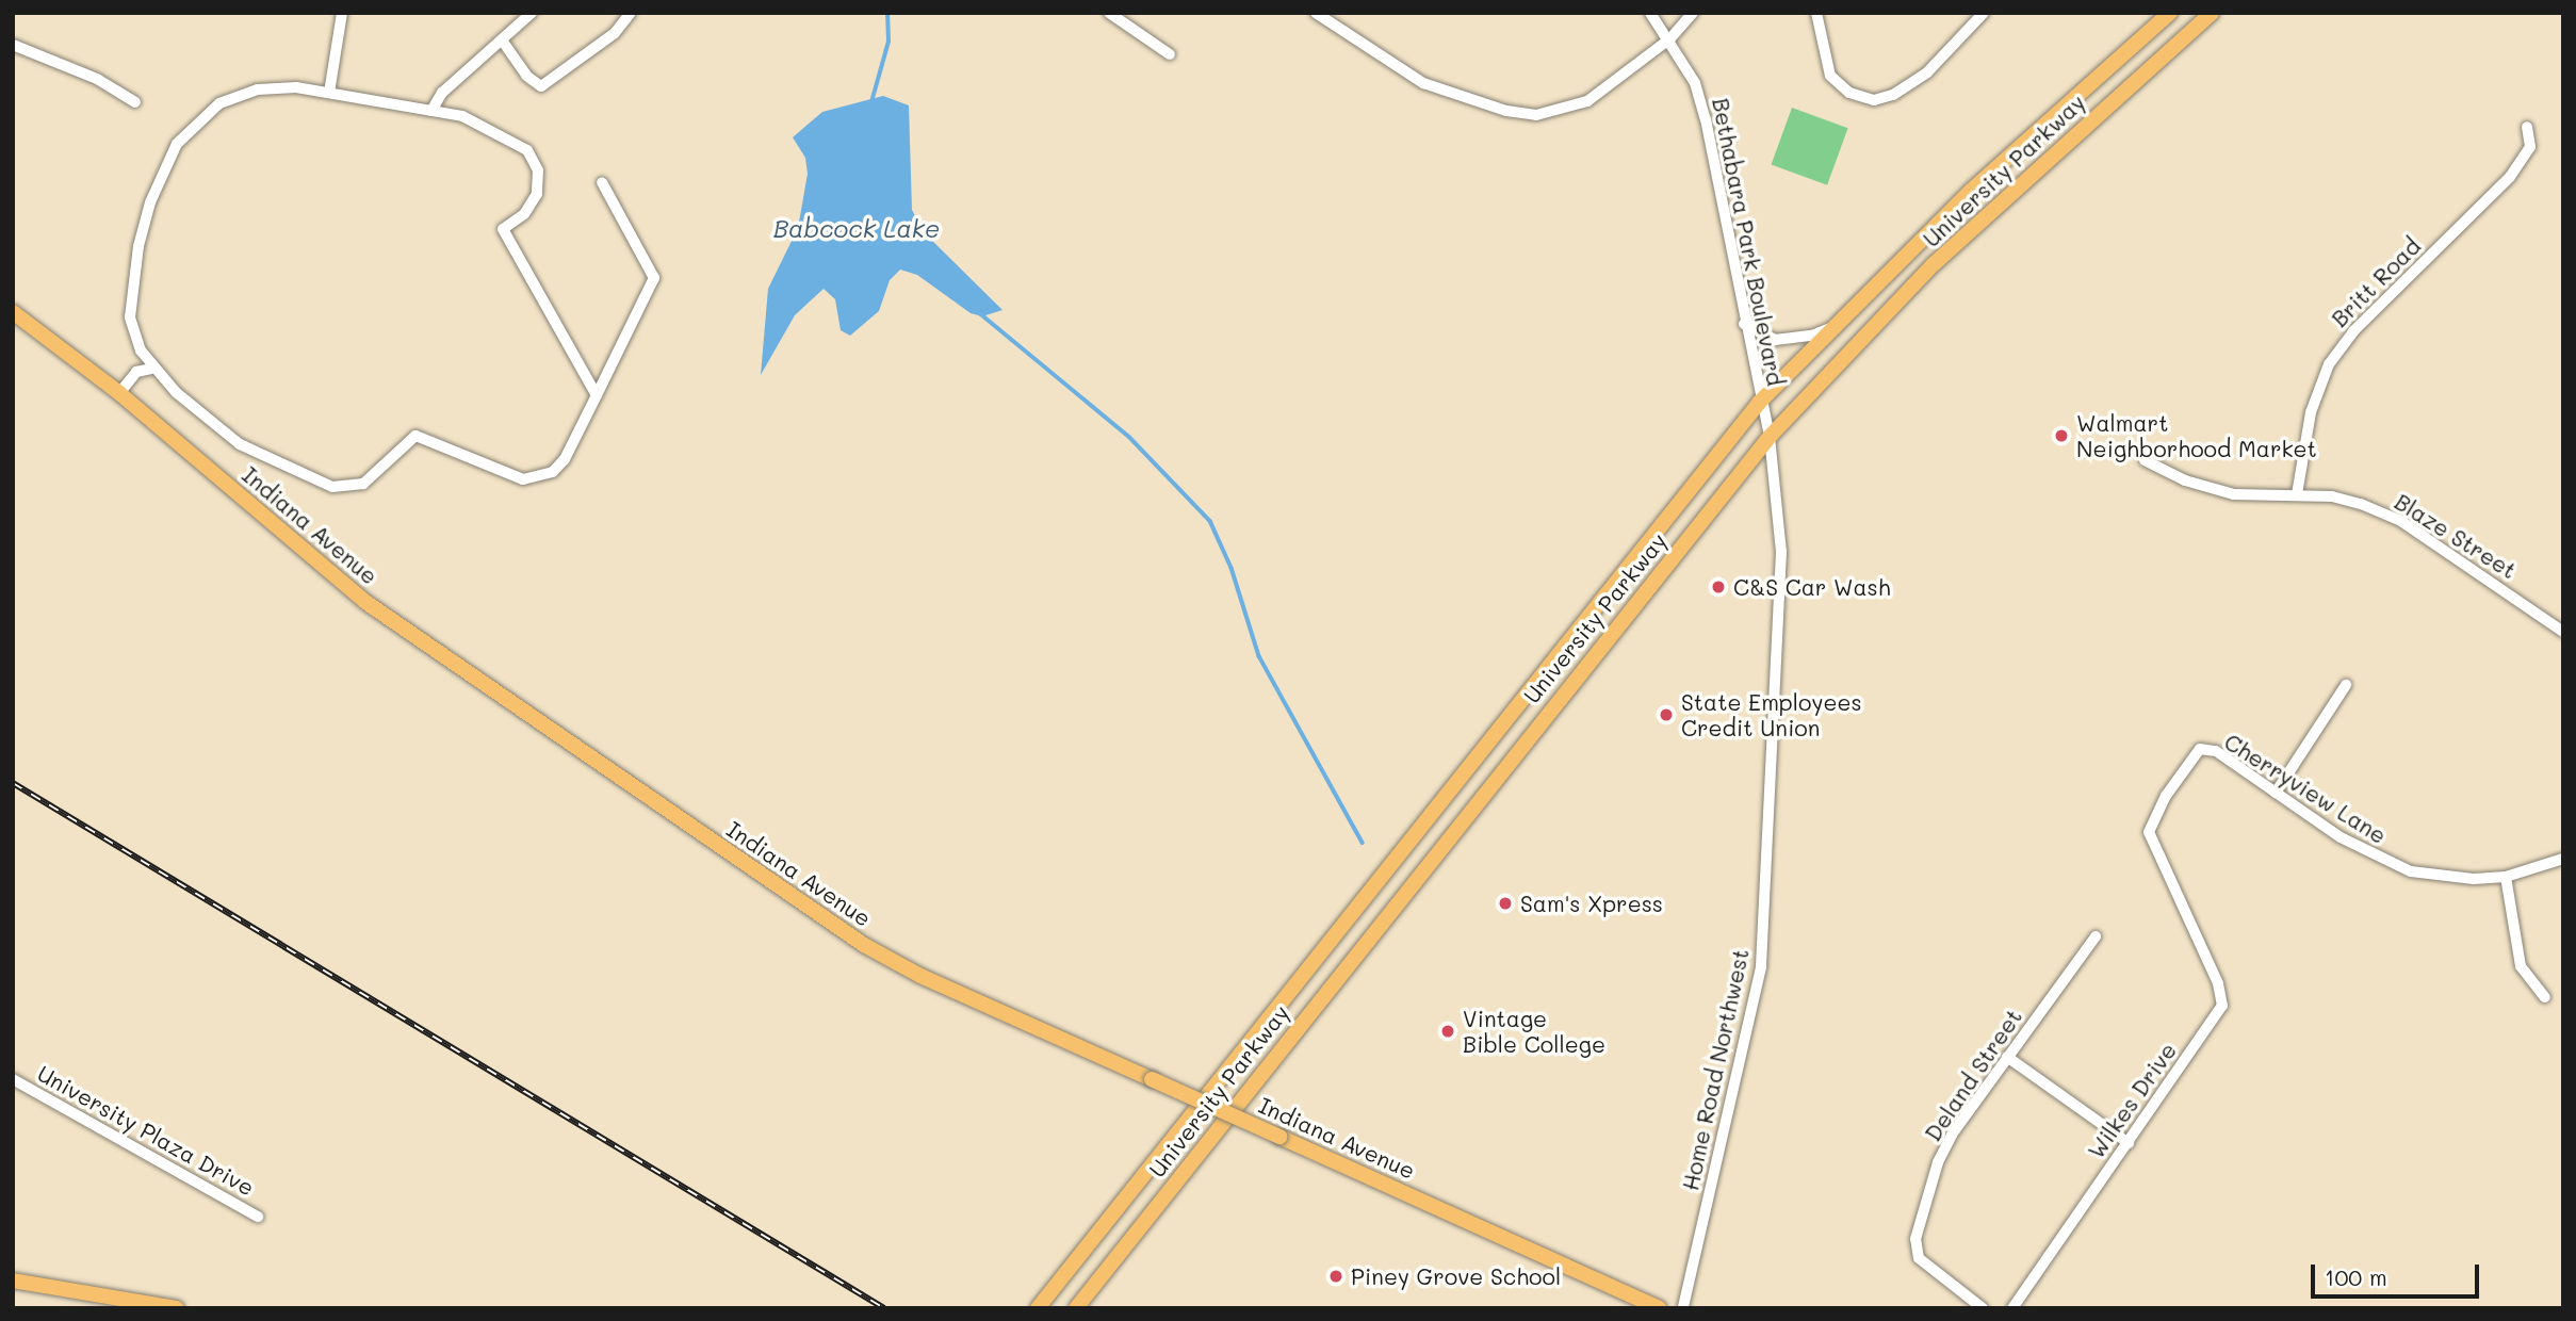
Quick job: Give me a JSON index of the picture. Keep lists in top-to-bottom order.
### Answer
{
  "streets": {
    "main road": ["University Parkway", "Indiana Avenue"],
    "street": [
      "Bethabara Park Boulevard",
      "Britt Road",
      "Blaze Street",
      "Cherryview Lane",
      "Home Road Northwest",
      "Deland Street",
      "Wilkes Drive",
      "University Plaza Drive"
    ]
  },
  "crossings": [
    ["University Parkway", "Bethabara Park Boulevard"],
    ["University Parkway", "Home Road Northwest"],
    ["Bethabara Park Boulevard", "Home Road Northwest"],
    ["Britt Road", "Blaze Street"],
    ["Cherryview Lane", "Wilkes Drive"]
  ],
  "water": ["Babcock Lake"],
  "places": [
    "Walmart Neighborhood Market",
    "C&S Car Wash",
    "State Employees Credit Union",
    "Sam's Xpress",
    "Vintage Bible College",
    "Piney Grove School"
  ],
  "scale_bar": "100 m"
}
